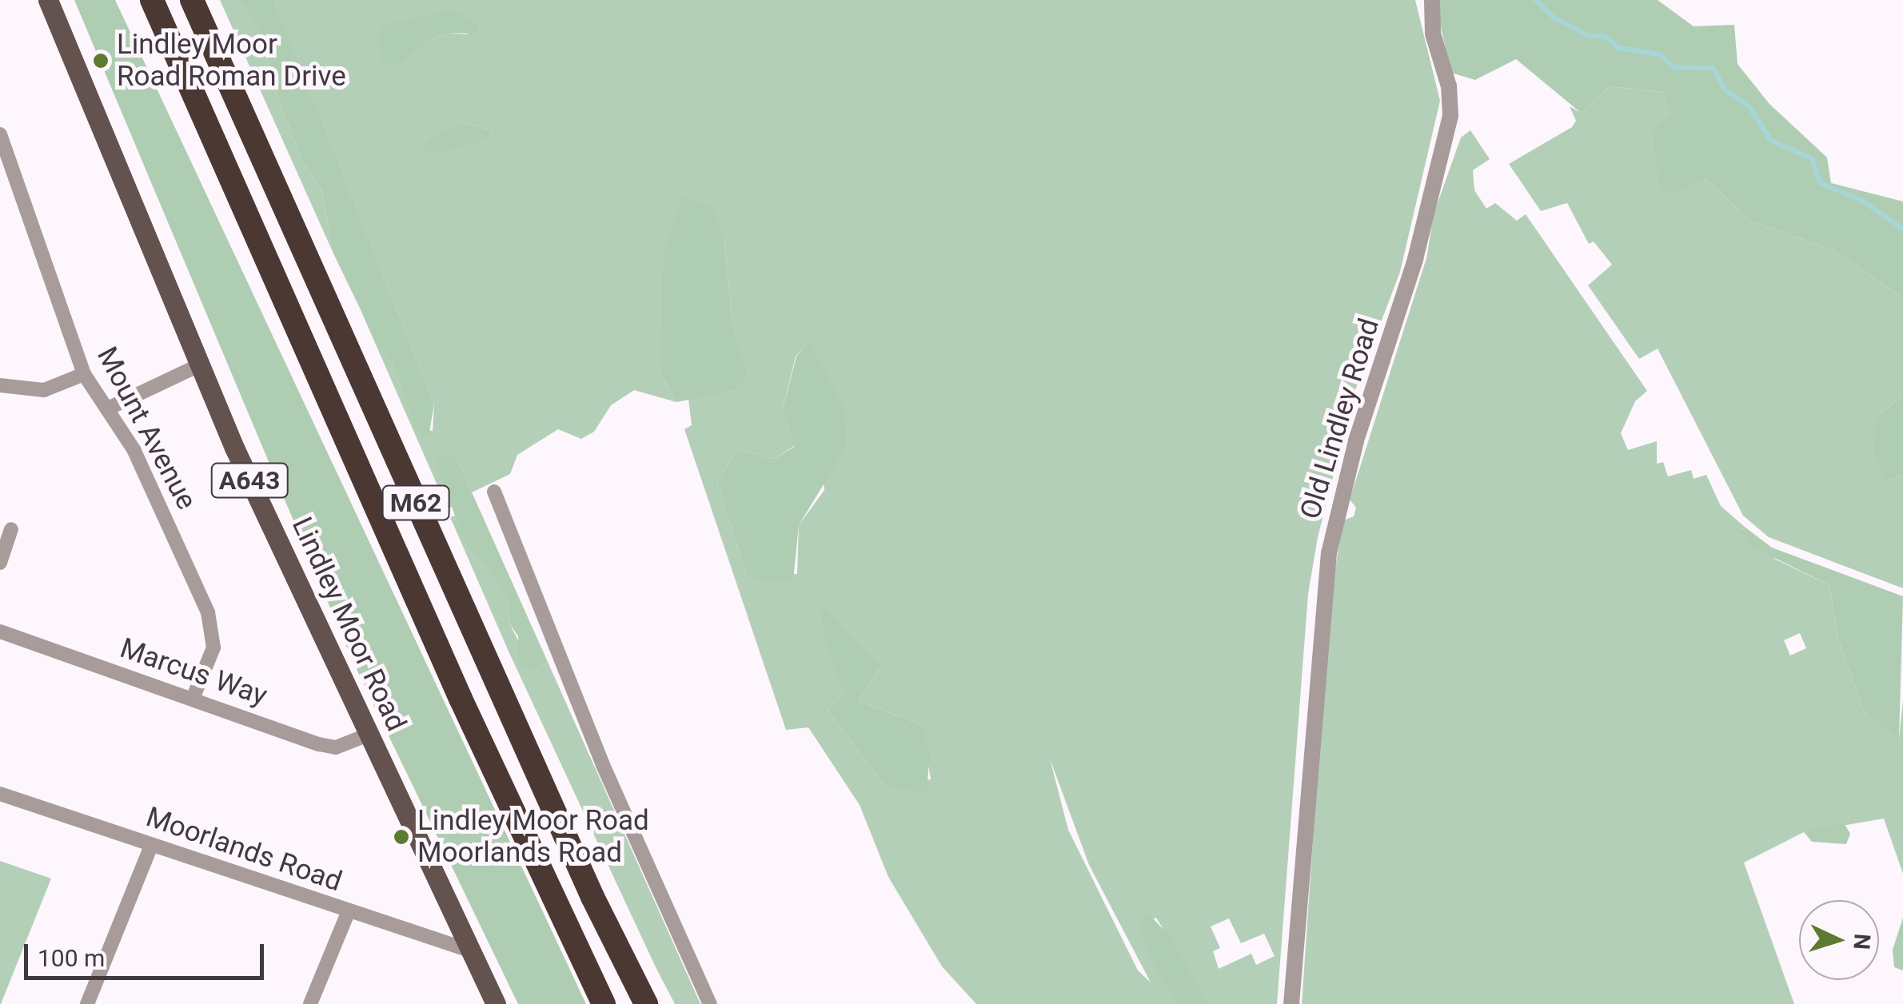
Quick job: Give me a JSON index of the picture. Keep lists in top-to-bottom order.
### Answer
{
  "streets": {
    "highway": ["M62"],
    "main road": ["A643", "Lindley Moor Road"],
    "street": [
      "Old Lindley Road",
      "Mount Avenue",
      "Marcus Way",
      "Moorlands Road"
    ]
  },
  "crossings": [
    ["Mount Avenue", "Marcus Way"],
    ["Lindley Moor Road", "Marcus Way"],
    ["Lindley Moor Road", "Moorlands Road"]
  ],
  "places": ["Lindley Moor Road Roman Drive", "Lindley Moor Road Moorlands Road"],
  "scale_bar": "100 m",
  "north": "right"
}
